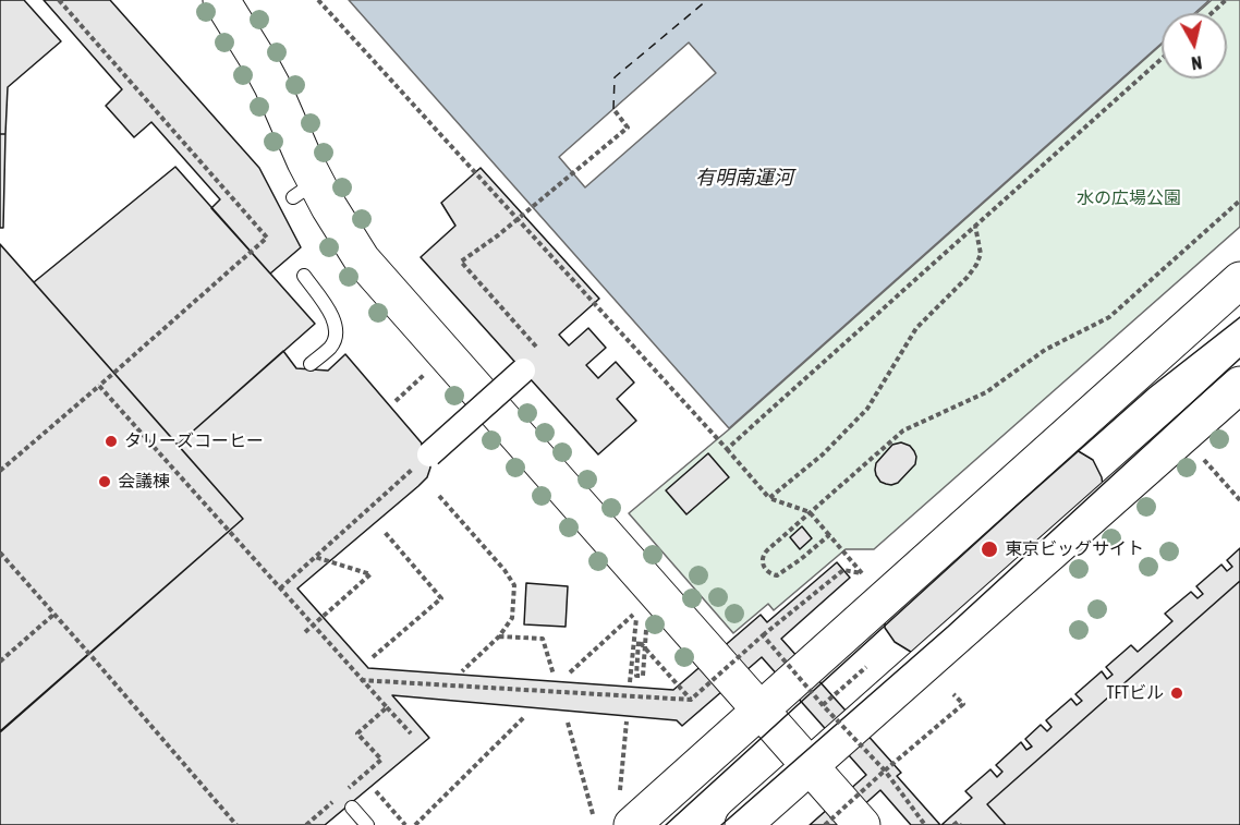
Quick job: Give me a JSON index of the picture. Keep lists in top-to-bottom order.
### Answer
{
  "water": ["有明南運河"],
  "parks": ["水の広場公園"],
  "places": [
    "タリーズコーヒー",
    "会議棟",
    "東京ビッグサイト",
    "TFTビル"
  ],
  "north": "bottom"
}
